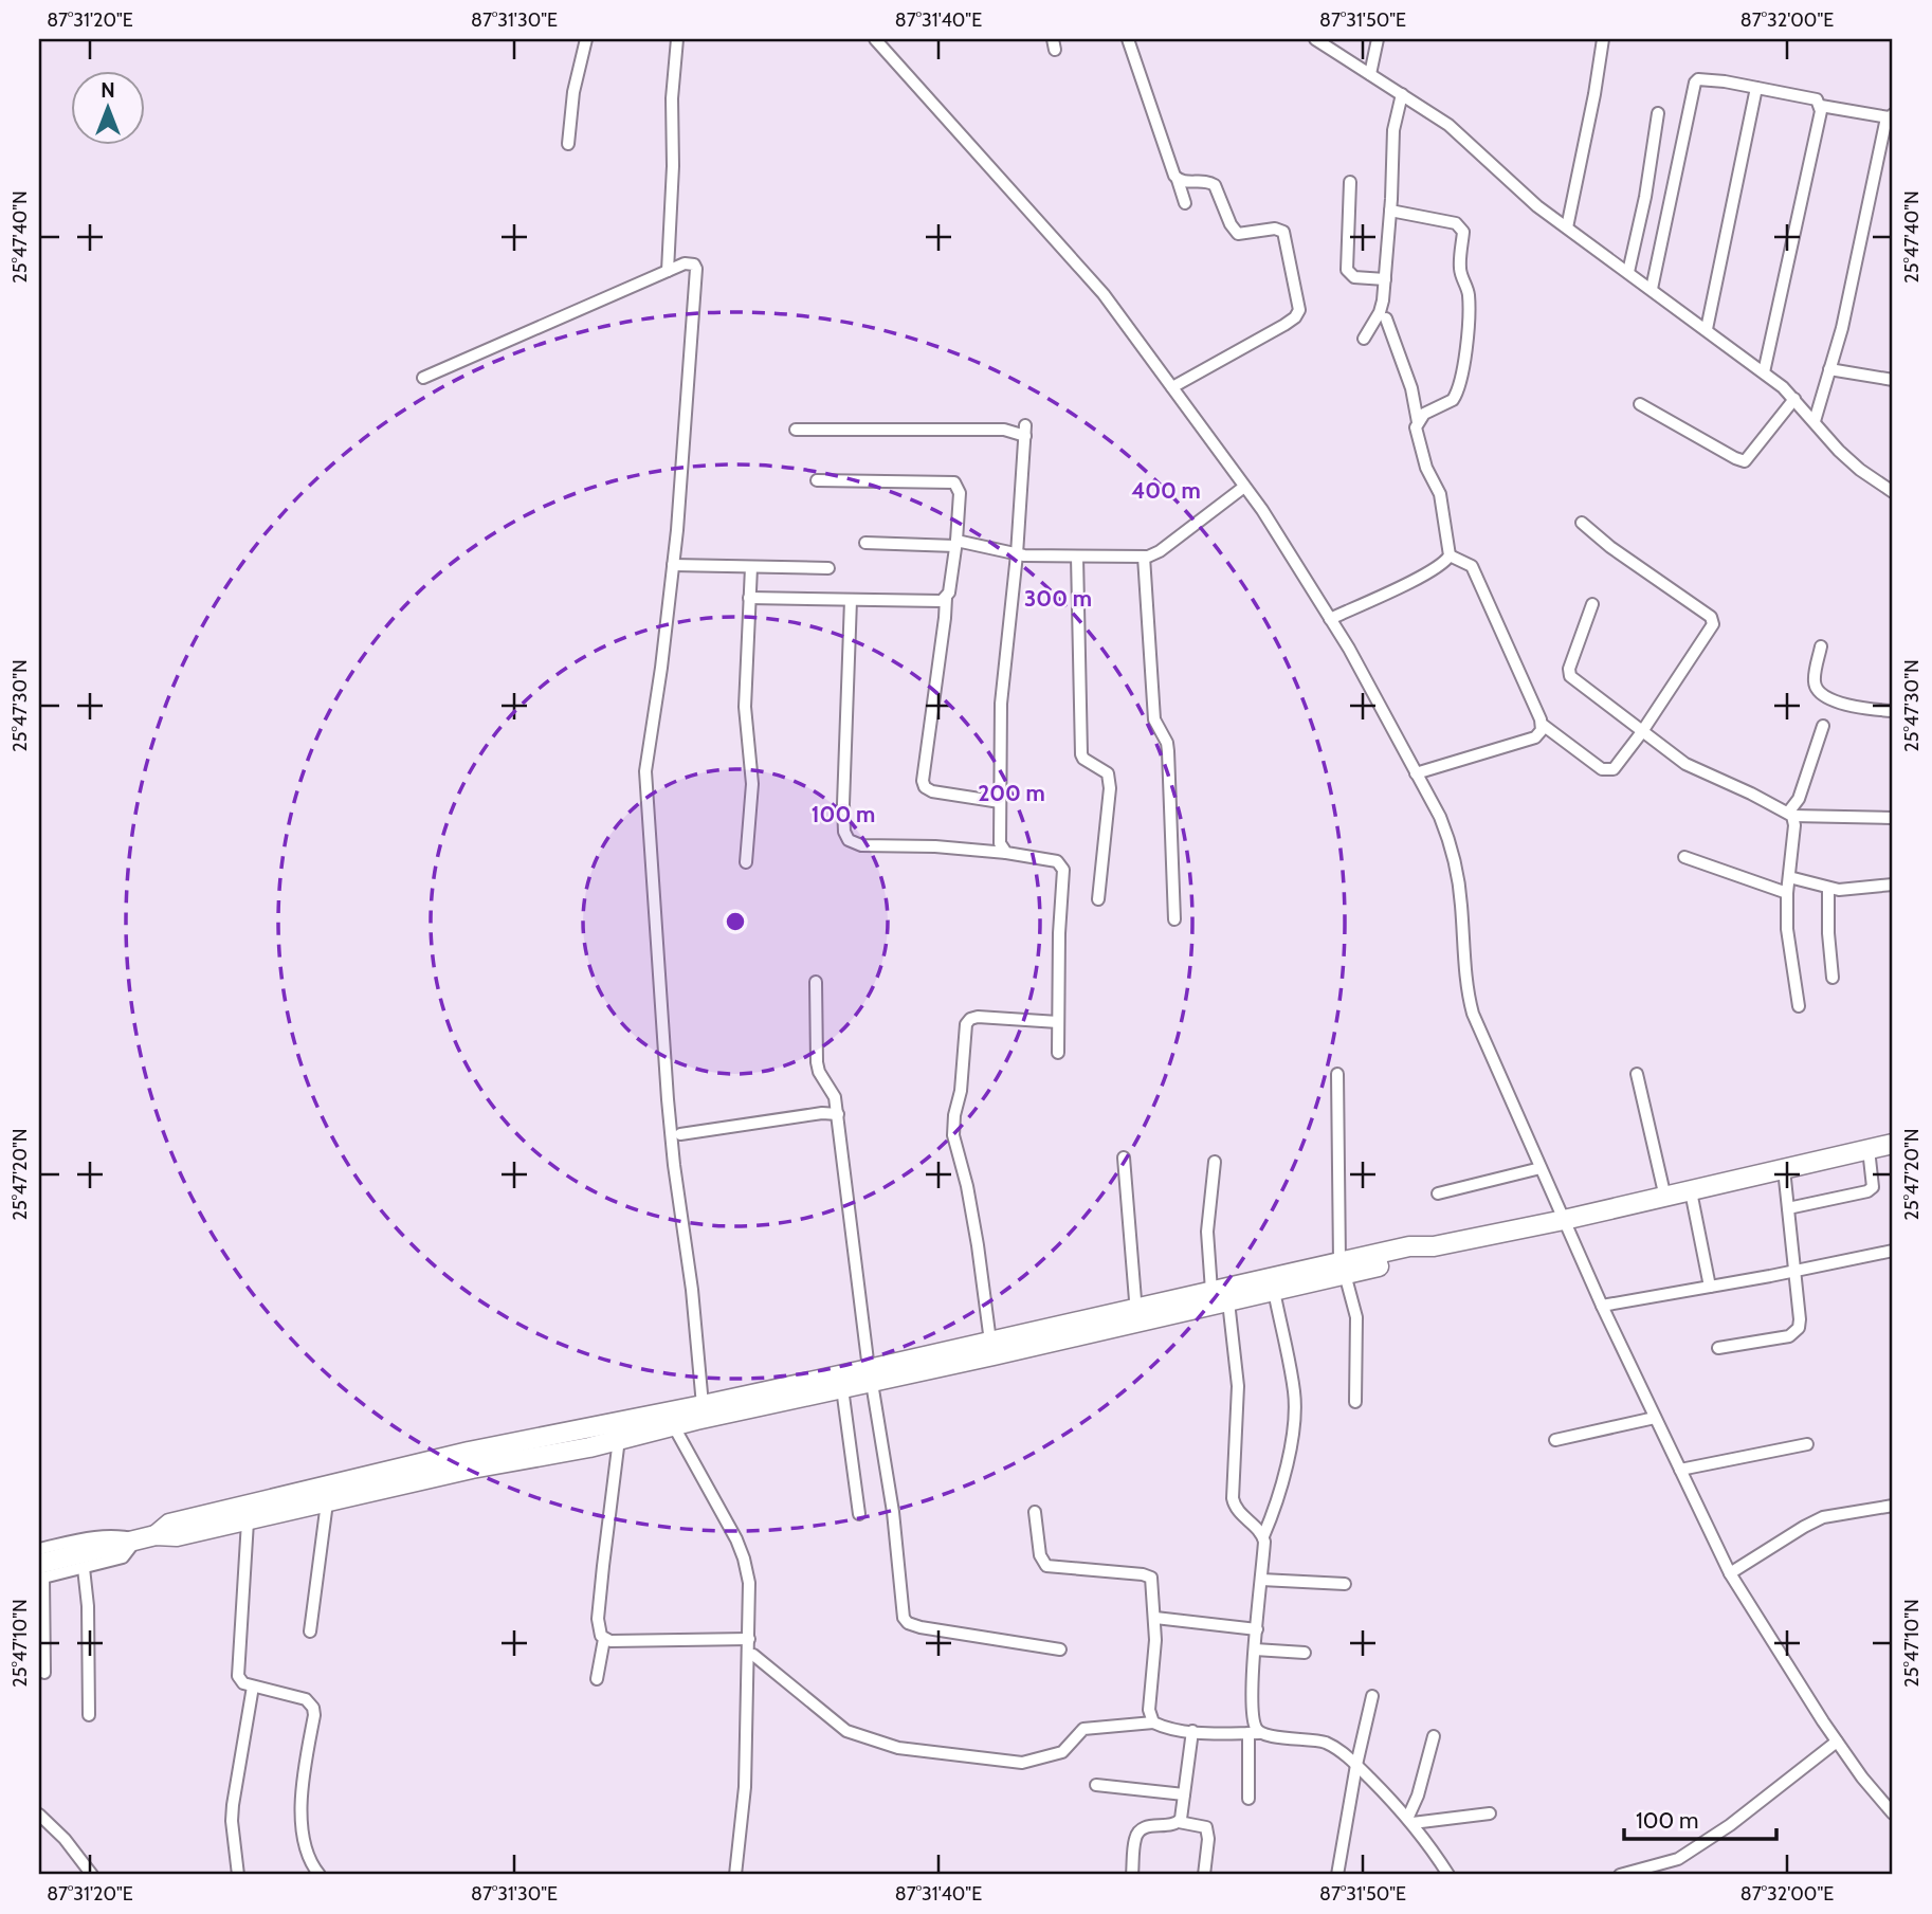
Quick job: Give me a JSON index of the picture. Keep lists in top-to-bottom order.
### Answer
{
  "scale_bar": "100 m",
  "north": "top",
  "coordinates": [
    "87°31'20\"E",
    "87°31'30\"E",
    "87°31'40\"E",
    "87°31'50\"E",
    "87°32'00\"E",
    "25°47'40\"N",
    "25°47'30\"N",
    "25°47'20\"N",
    "25°47'10\"N"
  ],
  "rings": [
    "400 m",
    "300 m",
    "200 m",
    "100 m"
  ]
}
